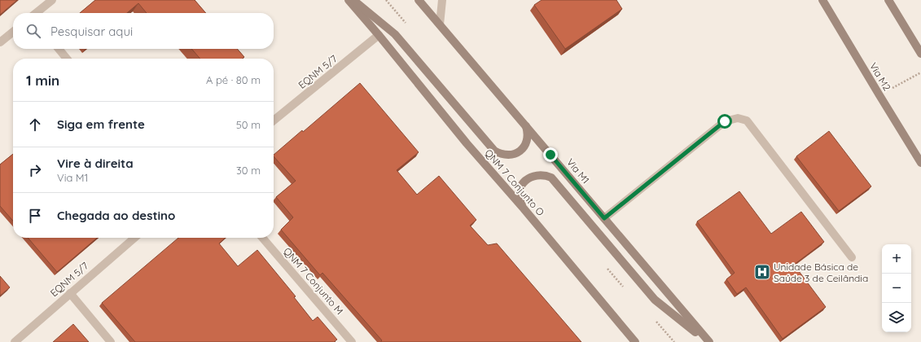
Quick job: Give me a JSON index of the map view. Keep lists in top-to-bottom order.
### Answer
{
  "streets": {
    "main road": ["Via M2", "Via M1", "QNM 7 Conjunto O"],
    "street": ["EQNM 5/7", "QNM 7 Conjunto M"]
  },
  "crossings": [
    ["EQNM 5/7", "QNM 7 Conjunto O"]
  ],
  "places": {
    "hospital": ["Unidade Básica de Saúde 3 de Ceilândia"]
  },
  "page": {
    "search": "Pesquisar aqui",
    "heading": ["1 min", "A pé · 80 m"],
    "list": [
      ["Siga em frente", "50 m"],
      ["Vire à direita", "Via M1", "30 m"],
      "Chegada ao destino"
    ],
    "map_buttons": ["+", "−"]
  }
}
